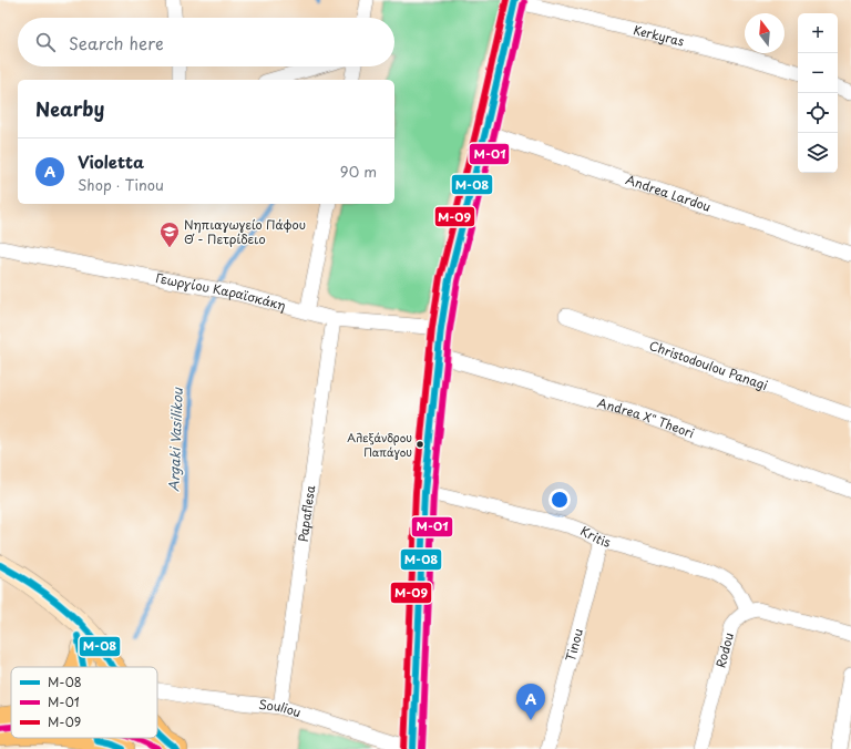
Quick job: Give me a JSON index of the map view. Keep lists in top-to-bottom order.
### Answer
{
  "streets": {
    "street": [
      "Kerkyras",
      "Andrea Lardou",
      "Γεωργίου Καραϊσκάκη",
      "Christodoulou Panagi",
      "Andrea X\" Theori",
      "Papaflesa",
      "Kritis",
      "Tinou",
      "Rodou",
      "Souliou"
    ]
  },
  "crossings": [
    ["Γεωργίου Καραϊσκάκη", "Papaflesa"],
    ["Papaflesa", "Souliou"],
    ["Kritis", "Tinou"],
    ["Kritis", "Rodou"]
  ],
  "water": ["Argaki Vasilikou"],
  "places": {
    "school or university": ["Νηπιαγωγείο Πάφου Θ΄ - Πετρίδειο"],
    "other": ["Αλεξάνδρου Παπάγου"]
  },
  "lines": ["transit line M-08", "transit line M-09", "transit line M-01"],
  "legend": ["M-08", "M-01", "M-09"],
  "north": "top",
  "page": {
    "map_buttons": ["+", "−"],
    "search": "Search here",
    "heading": "Nearby",
    "list": [
      {
        "mark": "A",
        "name": "Violetta",
        "note": "Shop · Tinou",
        "value": "90 m"
      }
    ],
    "pins": "A"
  }
}
